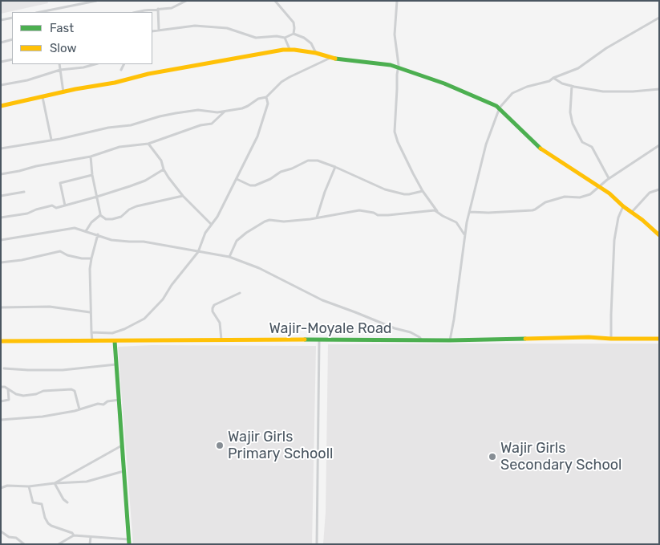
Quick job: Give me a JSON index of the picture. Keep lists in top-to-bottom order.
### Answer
{
  "streets": {
    "street": ["Wajir-Moyale Road"]
  },
  "places": ["Wajir Girls Primary Schooll", "Wajir Girls Secondary School"],
  "legend": ["Fast", "Slow"]
}
